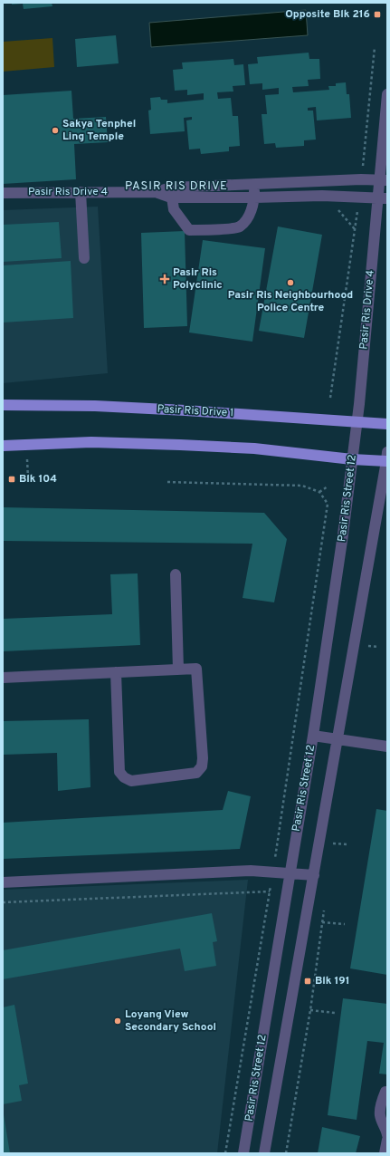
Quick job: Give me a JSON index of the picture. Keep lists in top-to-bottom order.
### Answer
{
  "streets": {
    "main road": ["Pasir Ris Drive 1"],
    "street": ["Pasir Ris Drive 4", "Pasir Ris Street 12"]
  },
  "crossings": [
    ["Pasir Ris Drive 4", "Pasir Ris Drive 1"],
    ["Pasir Ris Drive 4", "Pasir Ris Street 12"],
    ["Pasir Ris Drive 1", "Pasir Ris Street 12"]
  ],
  "districts": ["PASIR RIS DRIVE"],
  "places": {
    "transit": ["Opposite Blk 216", "Blk 104", "Blk 191"],
    "other": ["Sakya Tenphel Ling Temple", "Pasir Ris Neighbourhood Police Centre", "Loyang View Secondary School"],
    "health": ["Pasir Ris Polyclinic"]
  }
}
